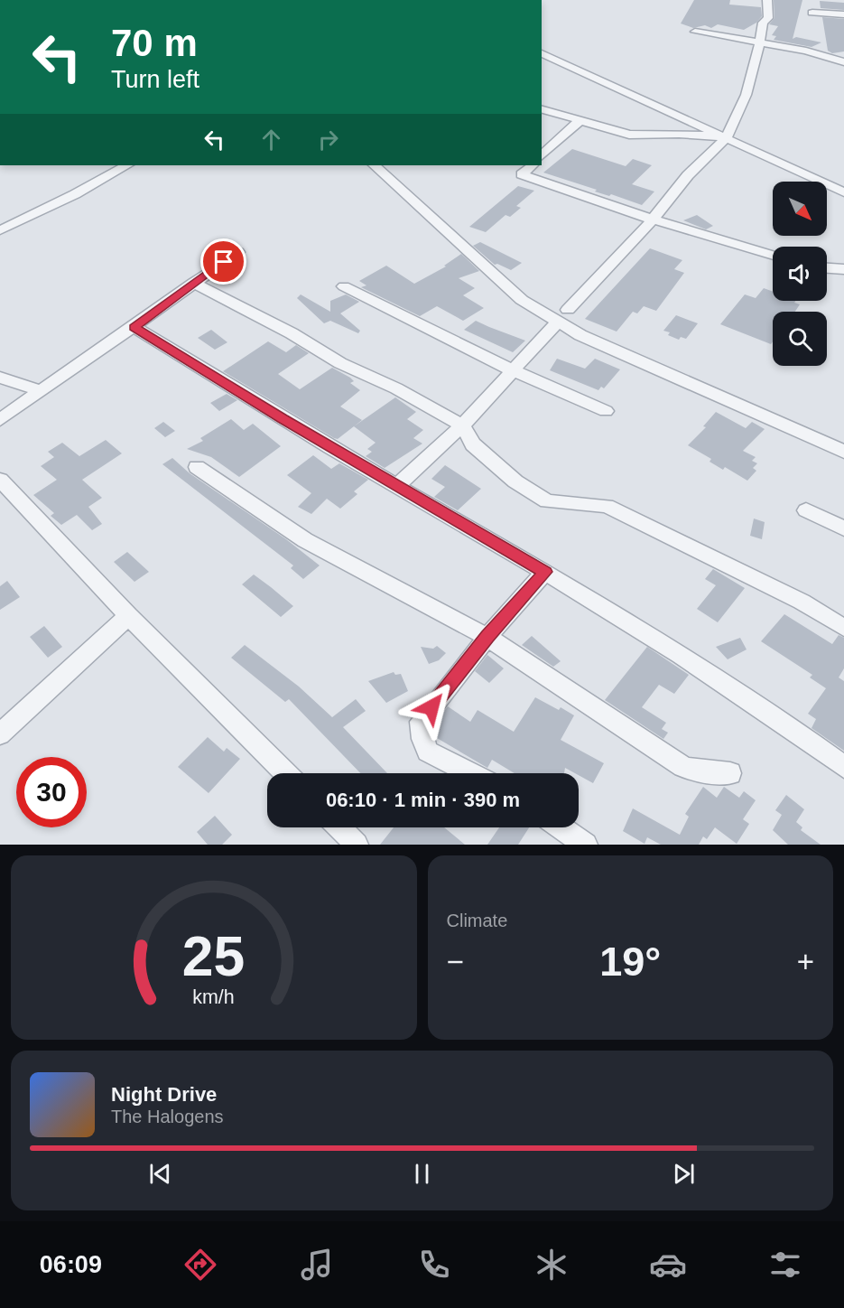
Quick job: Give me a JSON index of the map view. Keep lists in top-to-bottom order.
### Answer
{
  "north": "bottom right",
  "page": {
    "turn": ["70 m", "Turn left"],
    "limit": "30",
    "trip": "06:10 · 1 min · 390 m",
    "tile": "Climate",
    "heat": ["−", "19°", "+"],
    "song": ["Night Drive", "The Halogens"],
    "tabs": "06:09",
    "gauge": ["25", "km/h"]
  }
}
